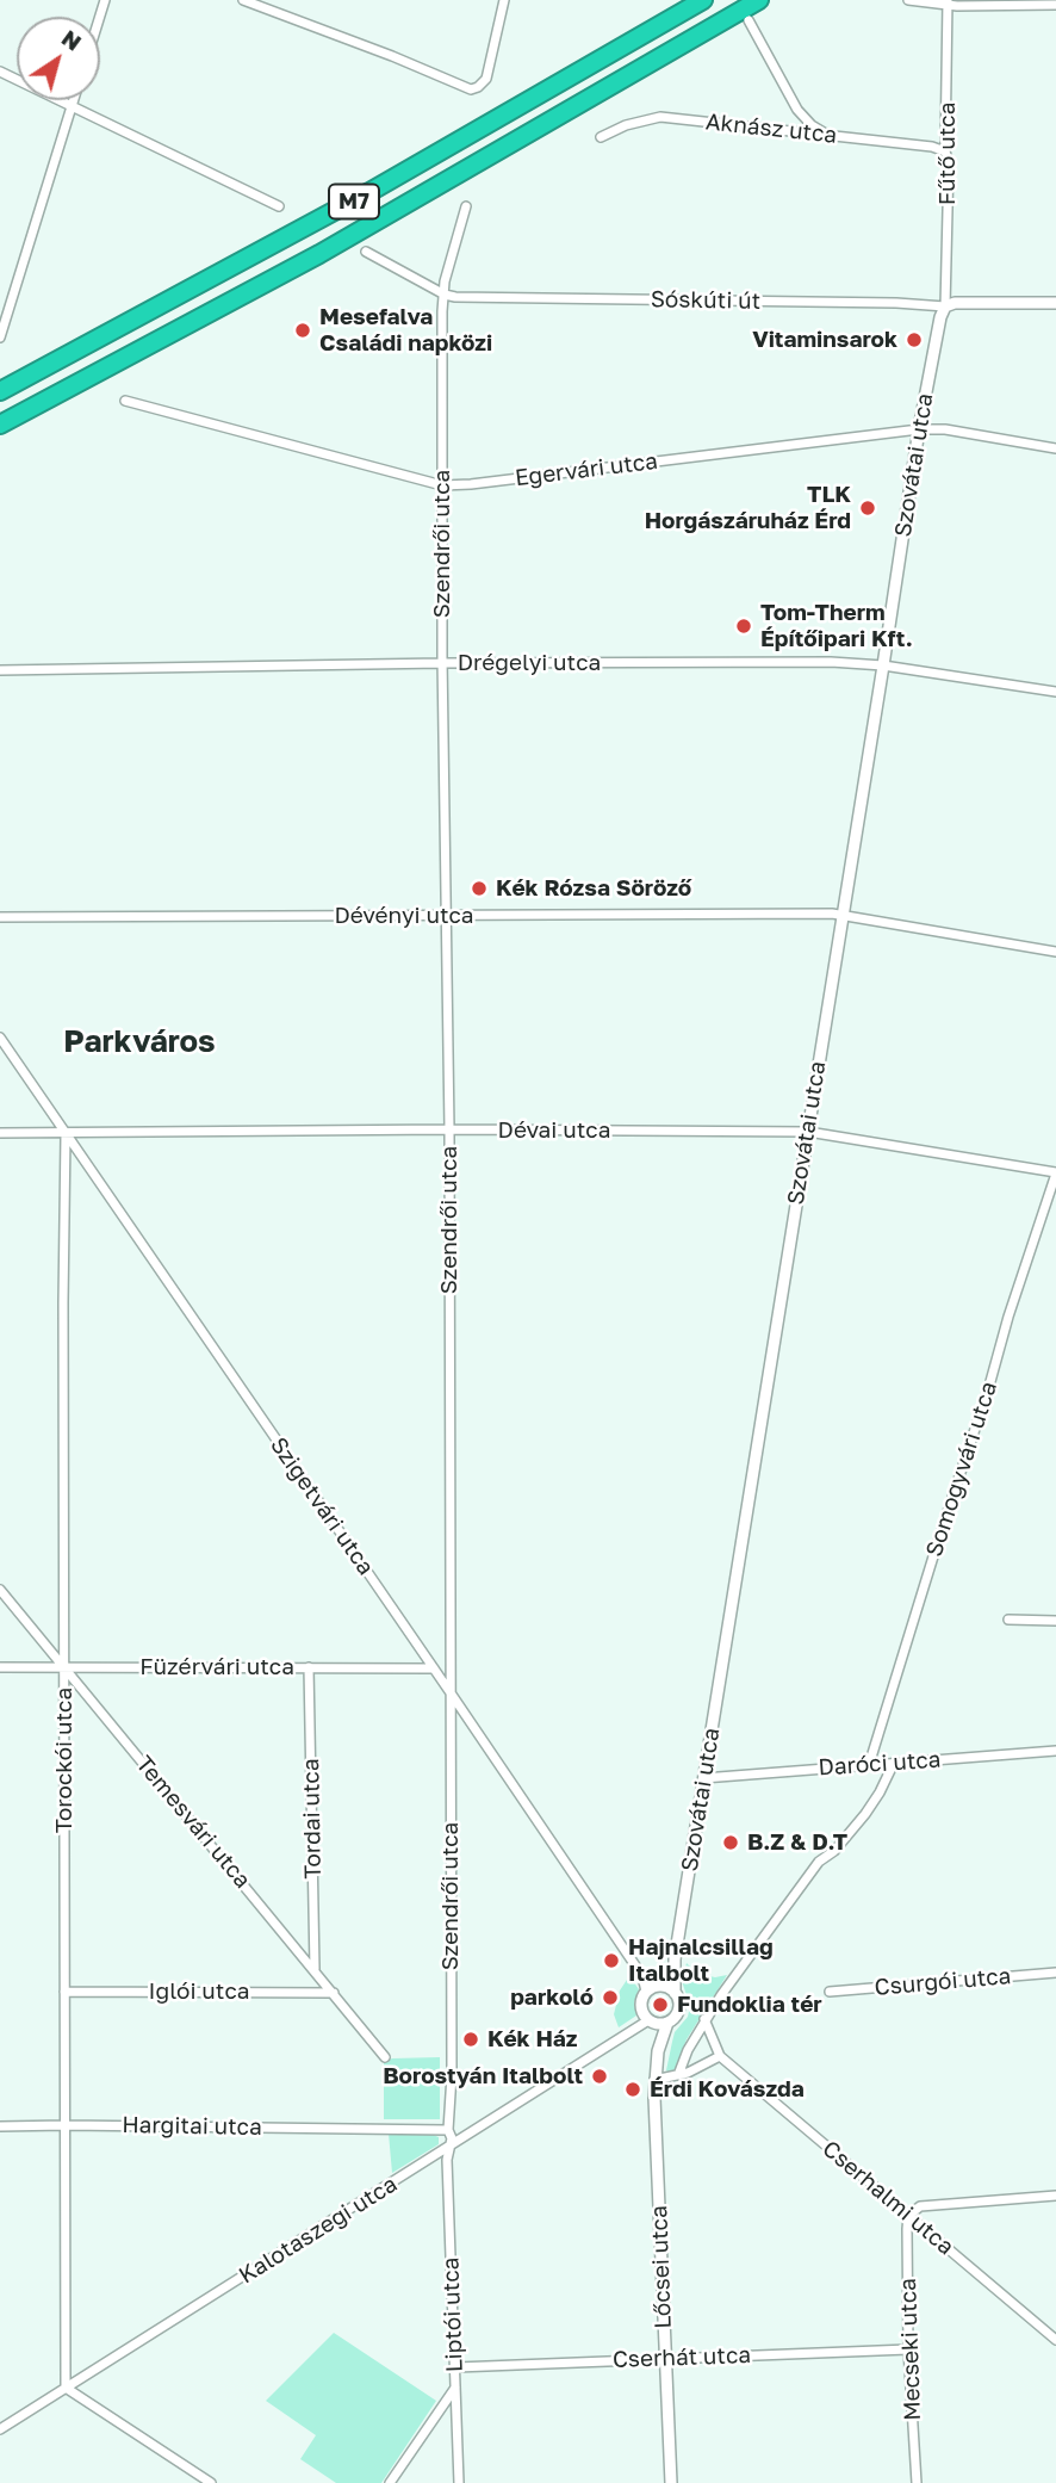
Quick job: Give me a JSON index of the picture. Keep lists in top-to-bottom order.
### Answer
{
  "streets": {
    "highway": ["M7"],
    "street": [
      "Aknász utca",
      "Fűtő utca",
      "Sóskúti út",
      "Szovátai utca",
      "Egervári utca",
      "Szendrői utca",
      "Drégelyi utca",
      "Dévényi utca",
      "Dévai utca",
      "Somogyvári utca",
      "Szigetvári utca",
      "Füzérvári utca",
      "Torockói utca",
      "Daróci utca",
      "Tordai utca",
      "Temesvári utca",
      "Csurgói utca",
      "Iglói utca",
      "Hargitai utca",
      "Cserhalmi utca",
      "Kalotaszegi utca",
      "Lőcsei utca",
      "Liptói utca",
      "Mecseki utca",
      "Cserhát utca"
    ]
  },
  "crossings": [
    ["Aknász utca", "Fűtő utca"],
    ["Fűtő utca", "Sóskúti út"],
    ["Fűtő utca", "Szovátai utca"],
    ["Sóskúti út", "Szovátai utca"],
    ["Sóskúti út", "Szendrői utca"],
    ["Szovátai utca", "Egervári utca"],
    ["Szovátai utca", "Drégelyi utca"],
    ["Szovátai utca", "Dévényi utca"],
    ["Szovátai utca", "Dévai utca"],
    ["Szovátai utca", "Daróci utca"],
    ["Egervári utca", "Szendrői utca"],
    ["Szendrői utca", "Drégelyi utca"],
    ["Szendrői utca", "Dévényi utca"],
    ["Szendrői utca", "Dévai utca"],
    ["Szendrői utca", "Szigetvári utca"],
    ["Szendrői utca", "Hargitai utca"],
    ["Szendrői utca", "Kalotaszegi utca"],
    ["Szendrői utca", "Liptói utca"],
    ["Dévai utca", "Somogyvári utca"],
    ["Dévai utca", "Szigetvári utca"],
    ["Dévai utca", "Torockói utca"],
    ["Somogyvári utca", "Daróci utca"],
    ["Szigetvári utca", "Füzérvári utca"],
    ["Szigetvári utca", "Torockói utca"],
    ["Szigetvári utca", "Kalotaszegi utca"],
    ["Szigetvári utca", "Lőcsei utca"],
    ["Füzérvári utca", "Torockói utca"],
    ["Füzérvári utca", "Tordai utca"],
    ["Füzérvári utca", "Temesvári utca"],
    ["Torockói utca", "Temesvári utca"],
    ["Torockói utca", "Iglói utca"],
    ["Torockói utca", "Hargitai utca"],
    ["Torockói utca", "Kalotaszegi utca"],
    ["Tordai utca", "Temesvári utca"],
    ["Temesvári utca", "Iglói utca"],
    ["Cserhalmi utca", "Mecseki utca"],
    ["Kalotaszegi utca", "Lőcsei utca"],
    ["Kalotaszegi utca", "Liptói utca"],
    ["Lőcsei utca", "Cserhát utca"],
    ["Liptói utca", "Cserhát utca"],
    ["Mecseki utca", "Cserhát utca"]
  ],
  "districts": ["Parkváros"],
  "places": [
    "Mesefalva Családi napközi",
    "Vitaminsarok",
    "TLK Horgászáruház Érd",
    "Tom-Therm Építőipari Kft.",
    "Kék Rózsa Söröző",
    "B.Z & D.T",
    "Hajnalcsillag Italbolt",
    "parkoló",
    "Fundoklia tér",
    "Kék Ház",
    "Borostyán Italbolt",
    "Érdi Kovászda"
  ],
  "north": "top right"
}
